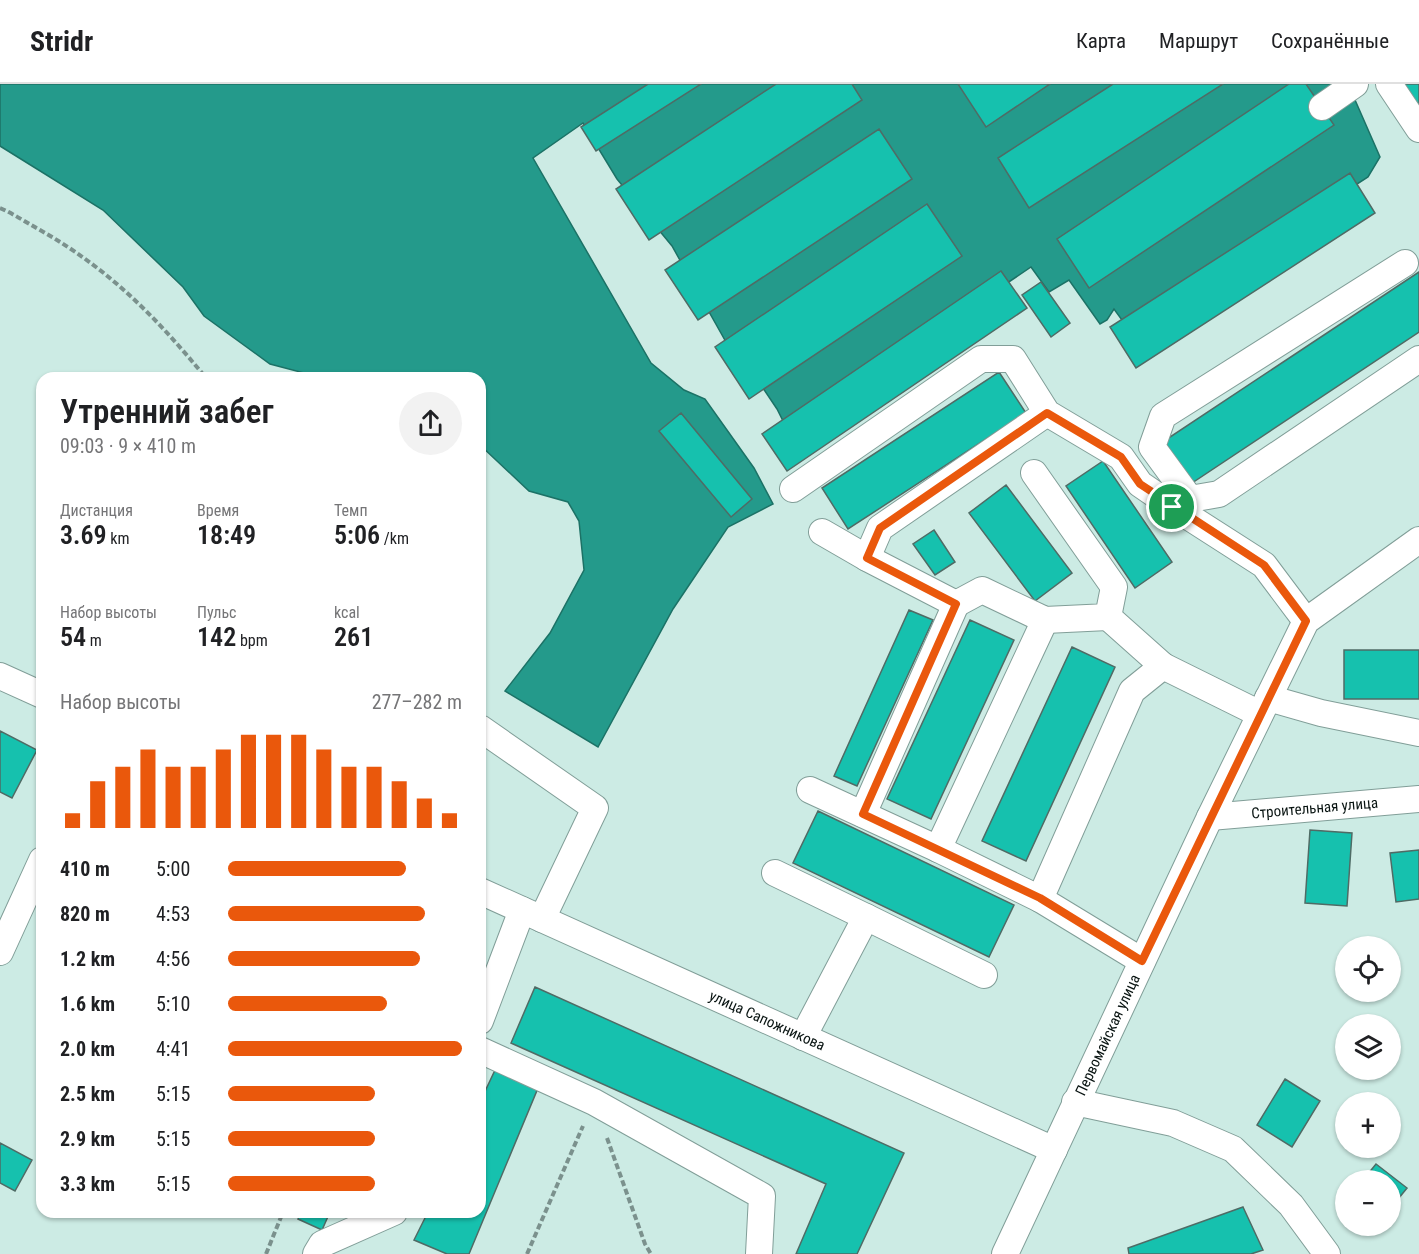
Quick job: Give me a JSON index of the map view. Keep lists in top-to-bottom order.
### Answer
{
  "streets": {
    "street": ["Строительная улица", "улица Сапожникова", "Первомайская улица"]
  },
  "crossings": [
    ["Строительная улица", "Первомайская улица"],
    ["улица Сапожникова", "Первомайская улица"]
  ],
  "page": {
    "header": "Stridr",
    "nav": ["Карта", "Маршрут", "Сохранённые"],
    "heading": ["Утренний забег", "09:03 · 9 × 410 m"],
    "stats": [
      ["Дистанция", "3.69 km"],
      ["Время", "18:49"],
      ["Темп", "5:06 /km"],
      ["Набор высоты", "54 m"],
      ["Пульс", "142 bpm"],
      ["kcal", "261"]
    ],
    "chart": ["Набор высоты", "277–282 m"],
    "list": [
      {
        "name": "410 m",
        "note": "5:00"
      },
      {
        "name": "820 m",
        "note": "4:53"
      },
      {
        "name": "1.2 km",
        "note": "4:56"
      },
      {
        "name": "1.6 km",
        "note": "5:10"
      },
      {
        "name": "2.0 km",
        "note": "4:41"
      },
      {
        "name": "2.5 km",
        "note": "5:15"
      },
      {
        "name": "2.9 km",
        "note": "5:15"
      },
      {
        "name": "3.3 km",
        "note": "5:15"
      }
    ],
    "map_buttons": ["+", "−"]
  }
}
